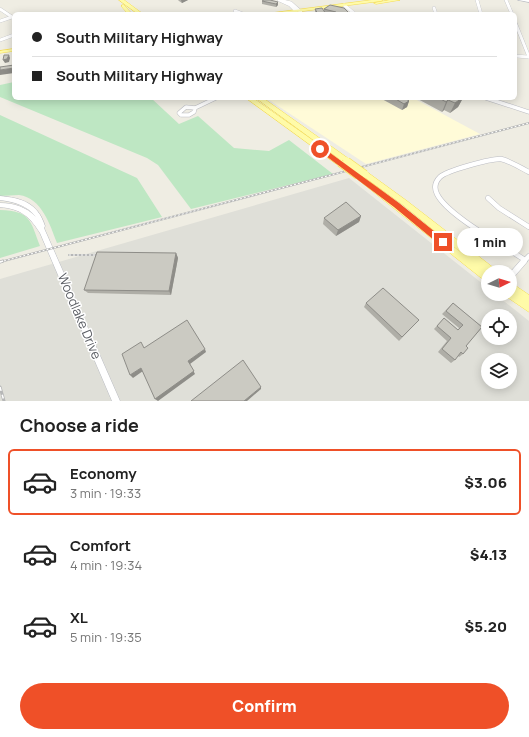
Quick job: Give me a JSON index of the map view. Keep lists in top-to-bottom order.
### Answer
{
  "streets": {
    "street": ["Woodlake Drive"]
  },
  "north": "right",
  "page": {
    "banner": ["South Military Highway", "South Military Highway"],
    "bubble": "1 min",
    "heading": "Choose a ride",
    "list": [
      {
        "name": "Economy",
        "note": "3 min · 19:33",
        "value": "$3.06"
      },
      {
        "name": "Comfort",
        "note": "4 min · 19:34",
        "value": "$4.13"
      },
      {
        "name": "XL",
        "note": "5 min · 19:35",
        "value": "$5.20"
      }
    ],
    "buttons": "Confirm"
  }
}
